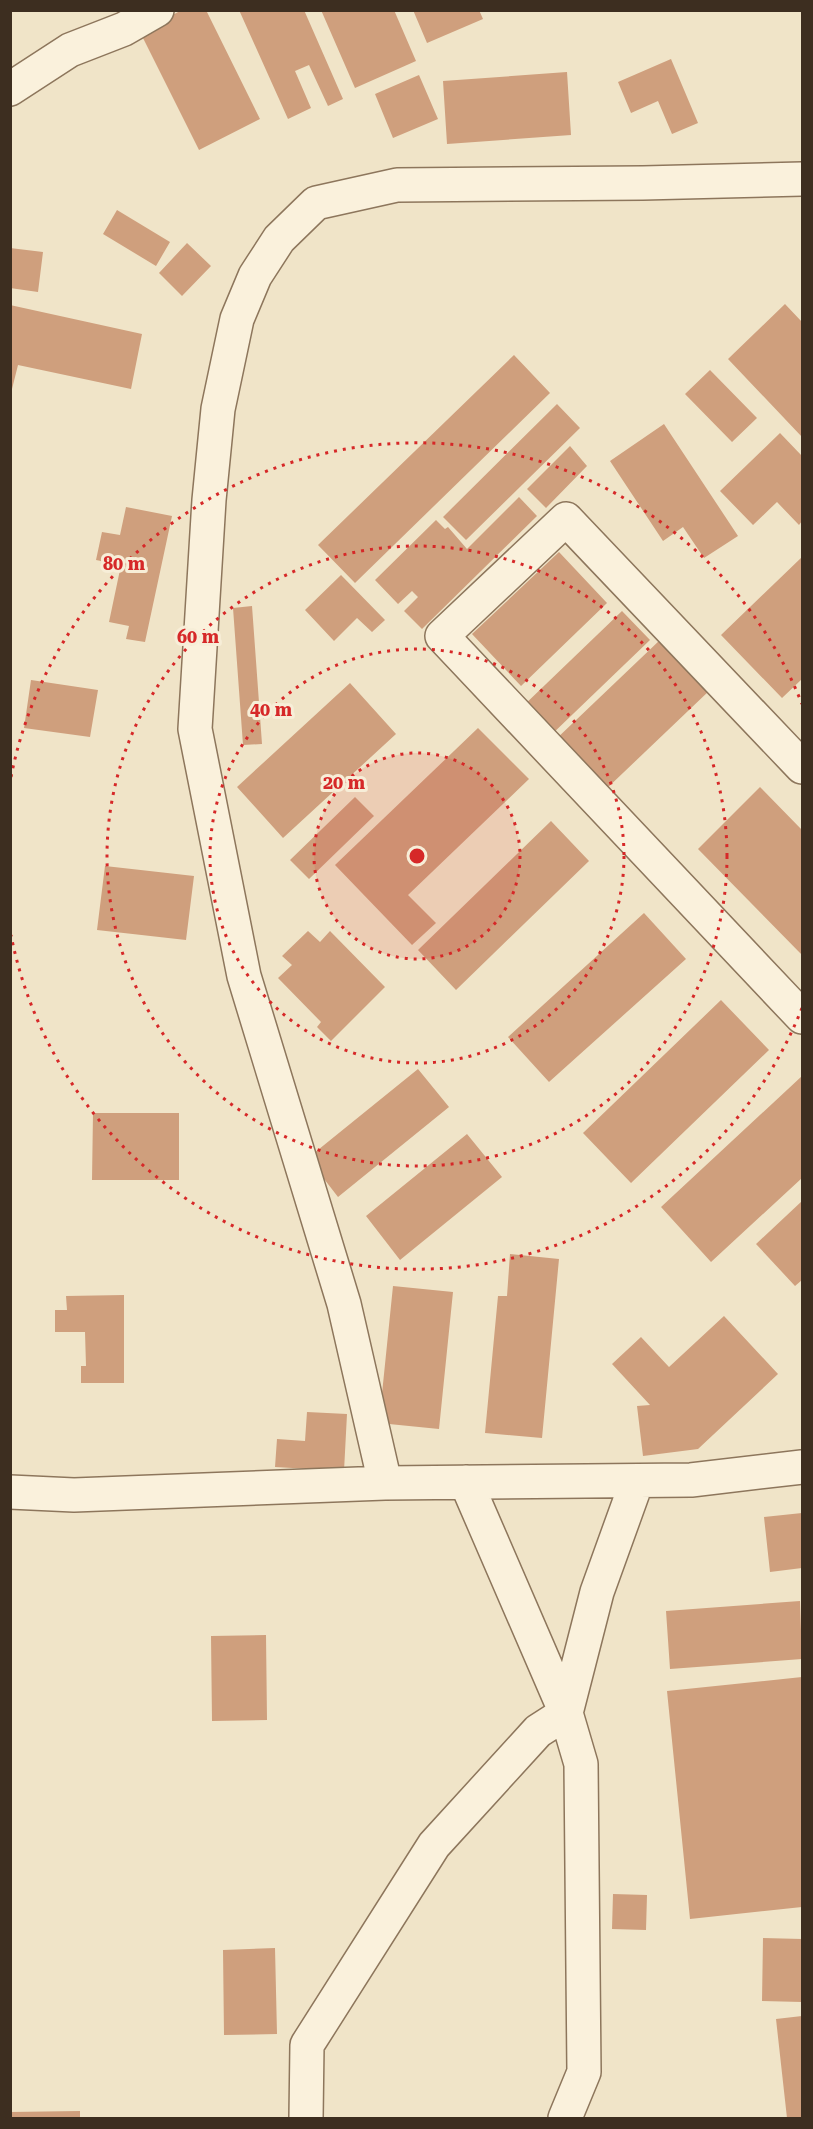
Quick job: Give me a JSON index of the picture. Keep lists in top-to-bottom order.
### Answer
{
  "rings": [
    "80 m",
    "60 m",
    "40 m",
    "20 m"
  ]
}
